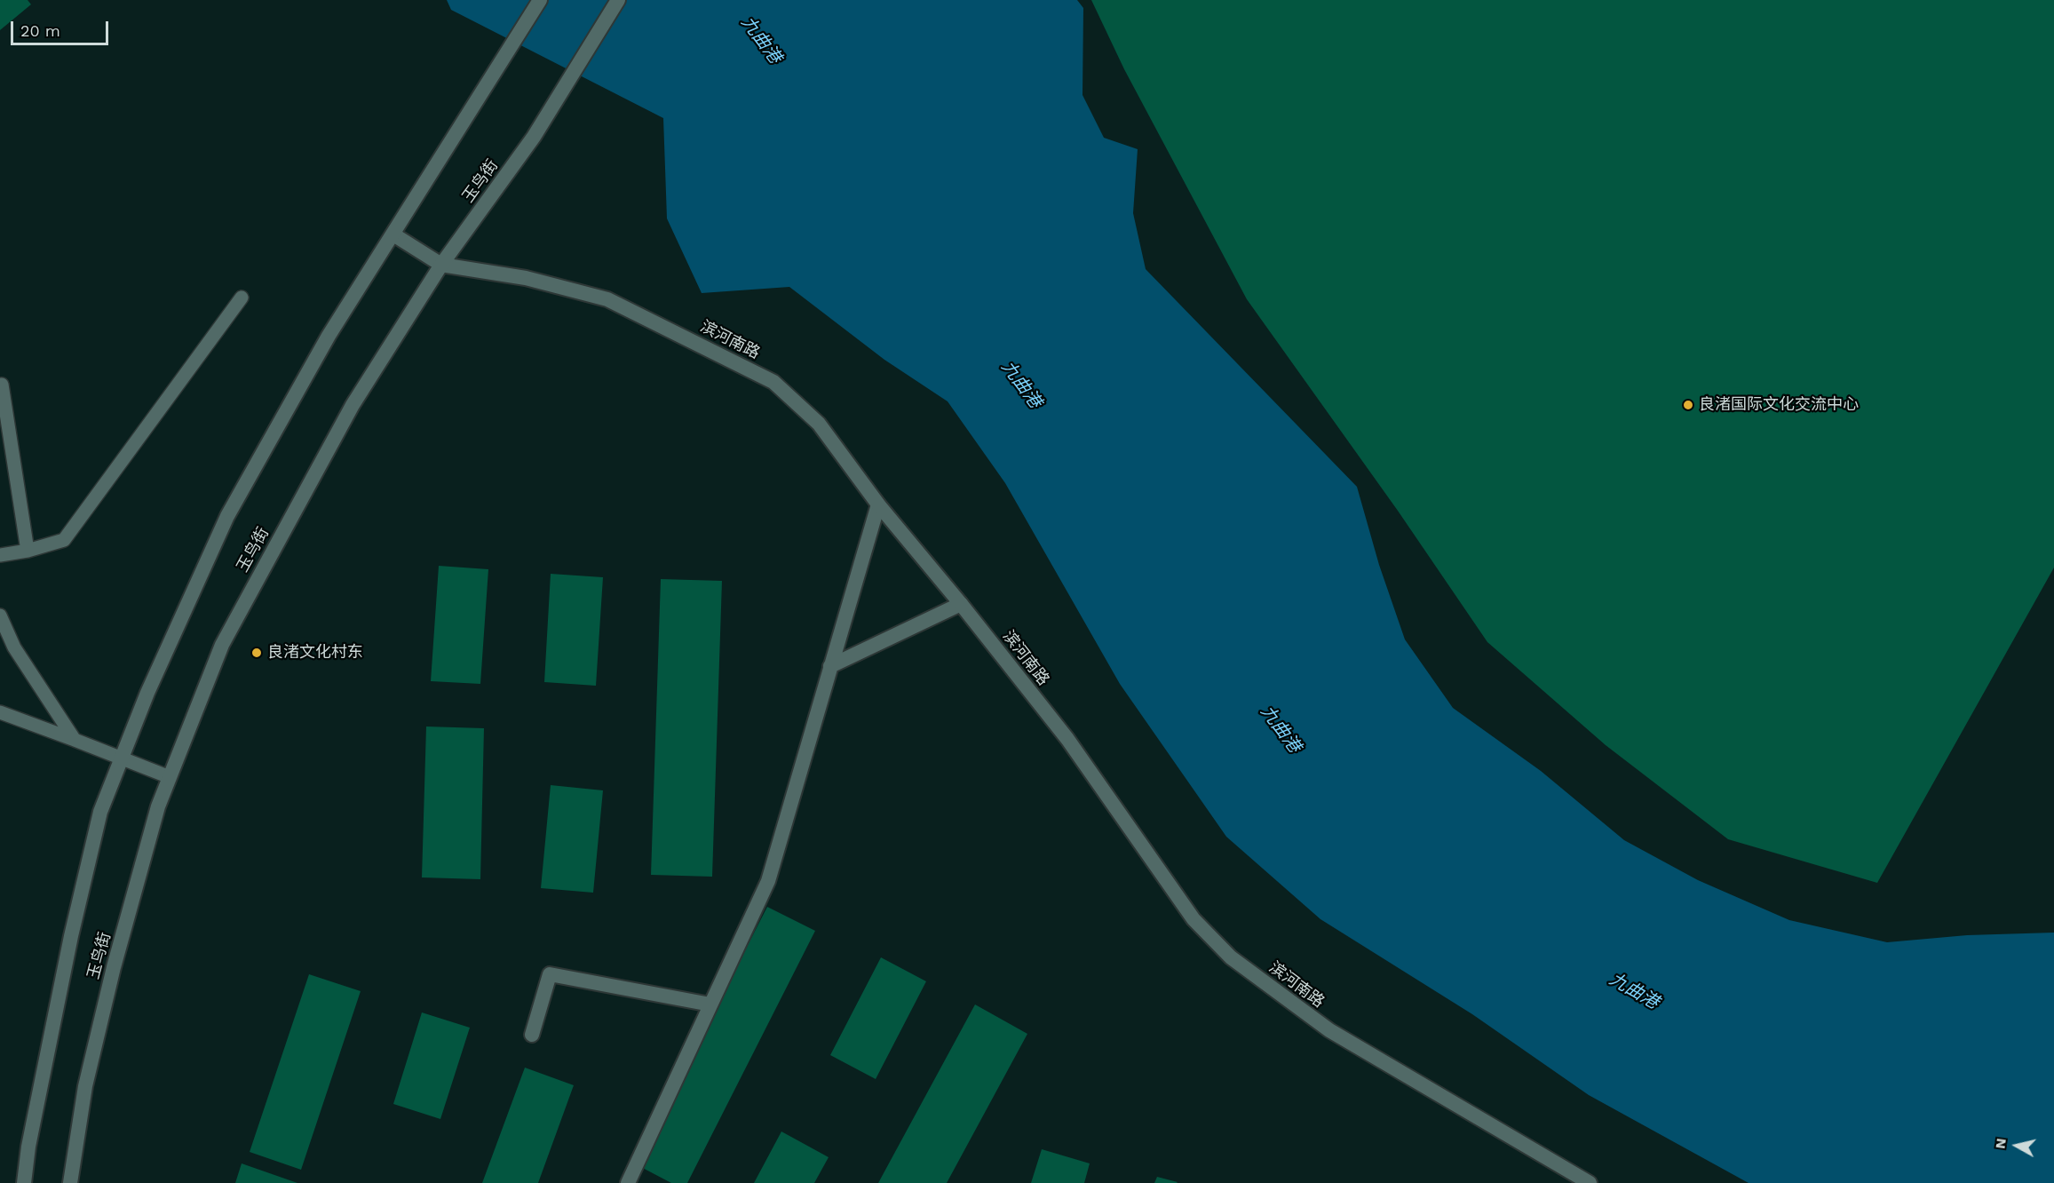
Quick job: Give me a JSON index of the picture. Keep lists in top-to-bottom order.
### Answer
{
  "streets": {
    "street": ["玉鸟街", "滨河南路"]
  },
  "crossings": [
    ["玉鸟街", "滨河南路"]
  ],
  "water": ["九曲港"],
  "places": ["良渚国际文化交流中心", "良渚文化村东"],
  "scale_bar": "20 m",
  "north": "left"
}
